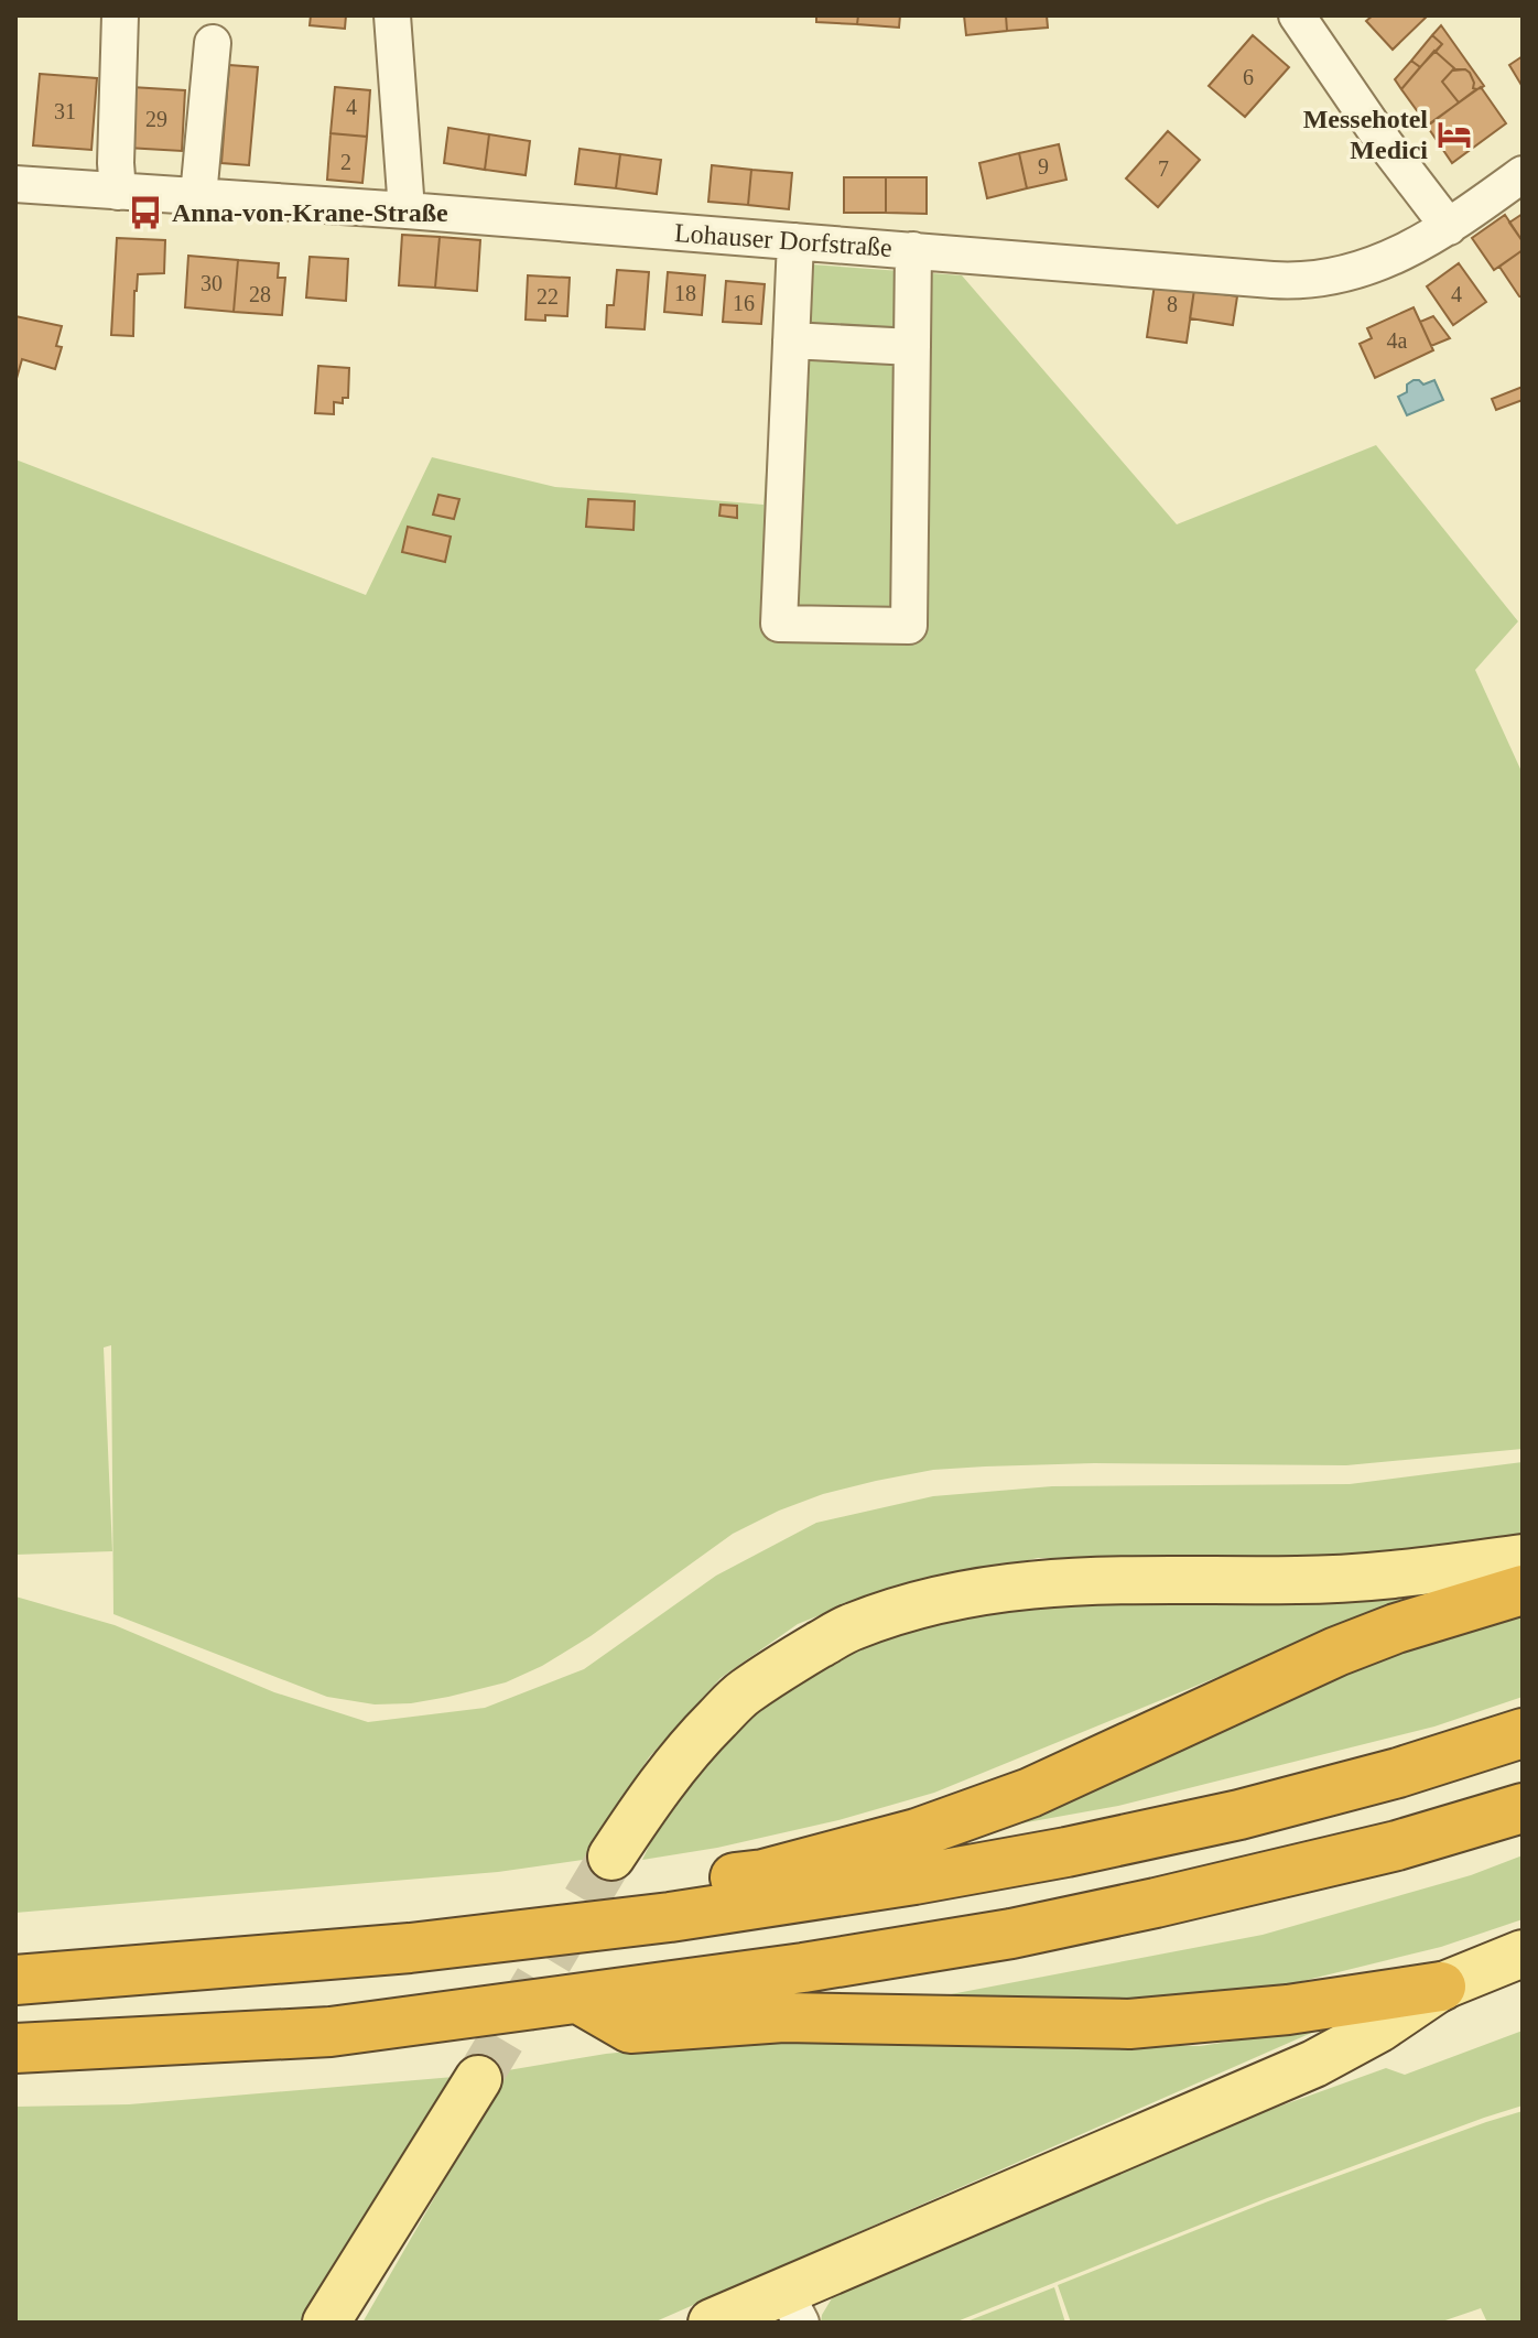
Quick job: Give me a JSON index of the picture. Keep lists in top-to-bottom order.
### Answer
{
  "streets": {
    "street": ["Lohauser Dorfstraße"]
  },
  "places": {
    "hotel": ["Messehotel Medici"],
    "bus stop": ["Anna-von-Krane-Straße"]
  },
  "house_numbers": [
    "6",
    "4",
    "31",
    "29",
    "2",
    "9",
    "7",
    "30",
    "18",
    "28",
    "4",
    "22",
    "16",
    "8",
    "4a"
  ]
}
